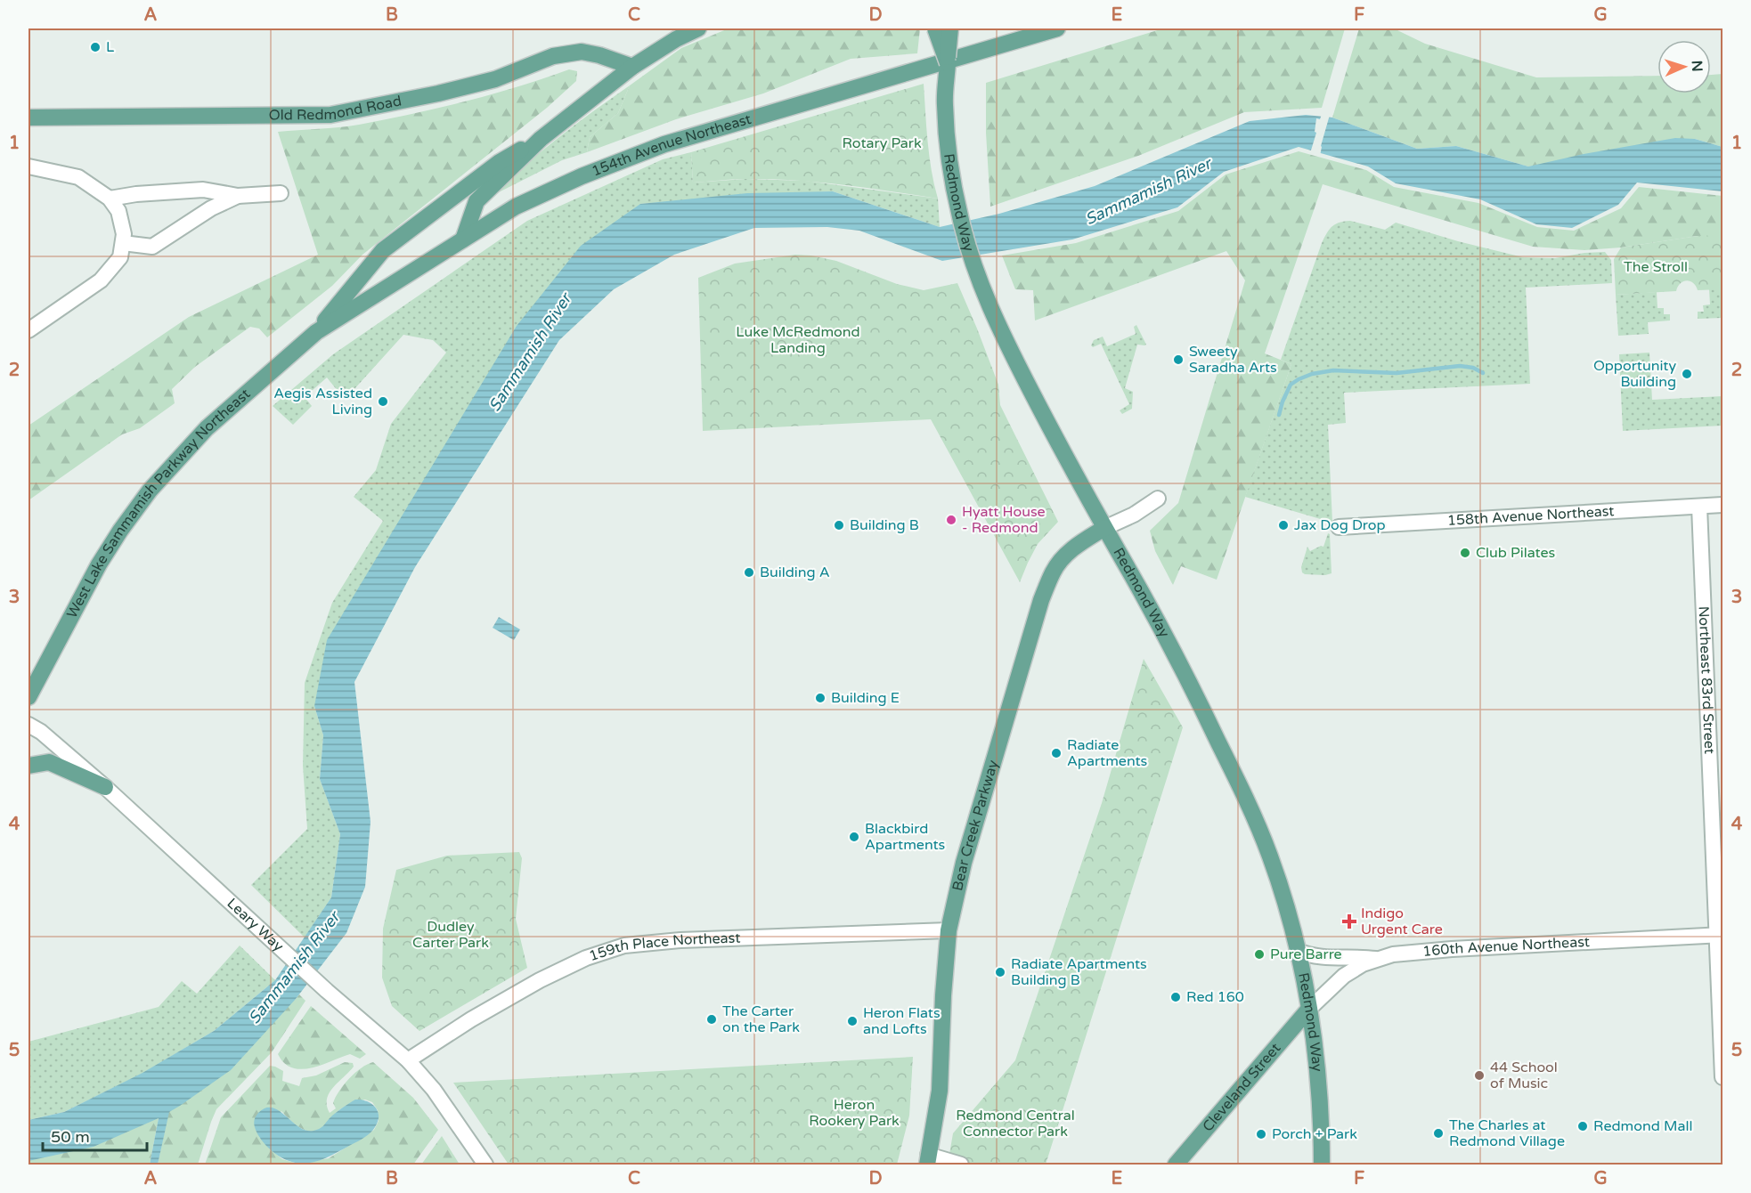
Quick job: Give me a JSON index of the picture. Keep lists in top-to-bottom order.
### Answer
{
  "streets": {
    "main road": [
      "Old Redmond Road",
      "154th Avenue Northeast",
      "Redmond Way",
      "West Lake Sammamish Parkway Northeast",
      "Bear Creek Parkway",
      "Cleveland Street"
    ],
    "street": [
      "158th Avenue Northeast",
      "Northeast 83rd Street",
      "Leary Way",
      "160th Avenue Northeast",
      "159th Place Northeast"
    ]
  },
  "crossings": [
    ["154th Avenue Northeast", "West Lake Sammamish Parkway Northeast"],
    ["Redmond Way", "Bear Creek Parkway"],
    ["Redmond Way", "160th Avenue Northeast"],
    ["Redmond Way", "Cleveland Street"],
    ["158th Avenue Northeast", "Northeast 83rd Street"],
    ["Northeast 83rd Street", "160th Avenue Northeast"],
    ["Bear Creek Parkway", "159th Place Northeast"],
    ["Leary Way", "159th Place Northeast"],
    ["160th Avenue Northeast", "Cleveland Street"]
  ],
  "water": ["Sammamish River"],
  "parks": [
    "Rotary Park",
    "The Stroll",
    "Luke McRedmond Landing",
    "Dudley Carter Park",
    "Heron Rookery Park",
    "Redmond Central Connector Park"
  ],
  "places": {
    "other": [
      "L",
      "Sweety Saradha Arts",
      "Opportunity Building",
      "Aegis Assisted Living",
      "Hyatt House - Redmond",
      "Building B",
      "Jax Dog Drop",
      "Club Pilates",
      "Building A",
      "Building E",
      "Radiate Apartments",
      "Blackbird Apartments",
      "Pure Barre",
      "Radiate Apartments Building B",
      "Red 160",
      "The Carter on the Park",
      "Heron Flats and Lofts",
      "44 School of Music",
      "Redmond Mall",
      "The Charles at Redmond Village",
      "Porch + Park"
    ],
    "health": ["Indigo Urgent Care"]
  },
  "scale_bar": "50 m",
  "north": "right",
  "grid": {
    "columns": [
      "A",
      "B",
      "C",
      "D",
      "E",
      "F",
      "G"
    ],
    "rows": [
      "1",
      "2",
      "3",
      "4",
      "5"
    ]
  }
}
